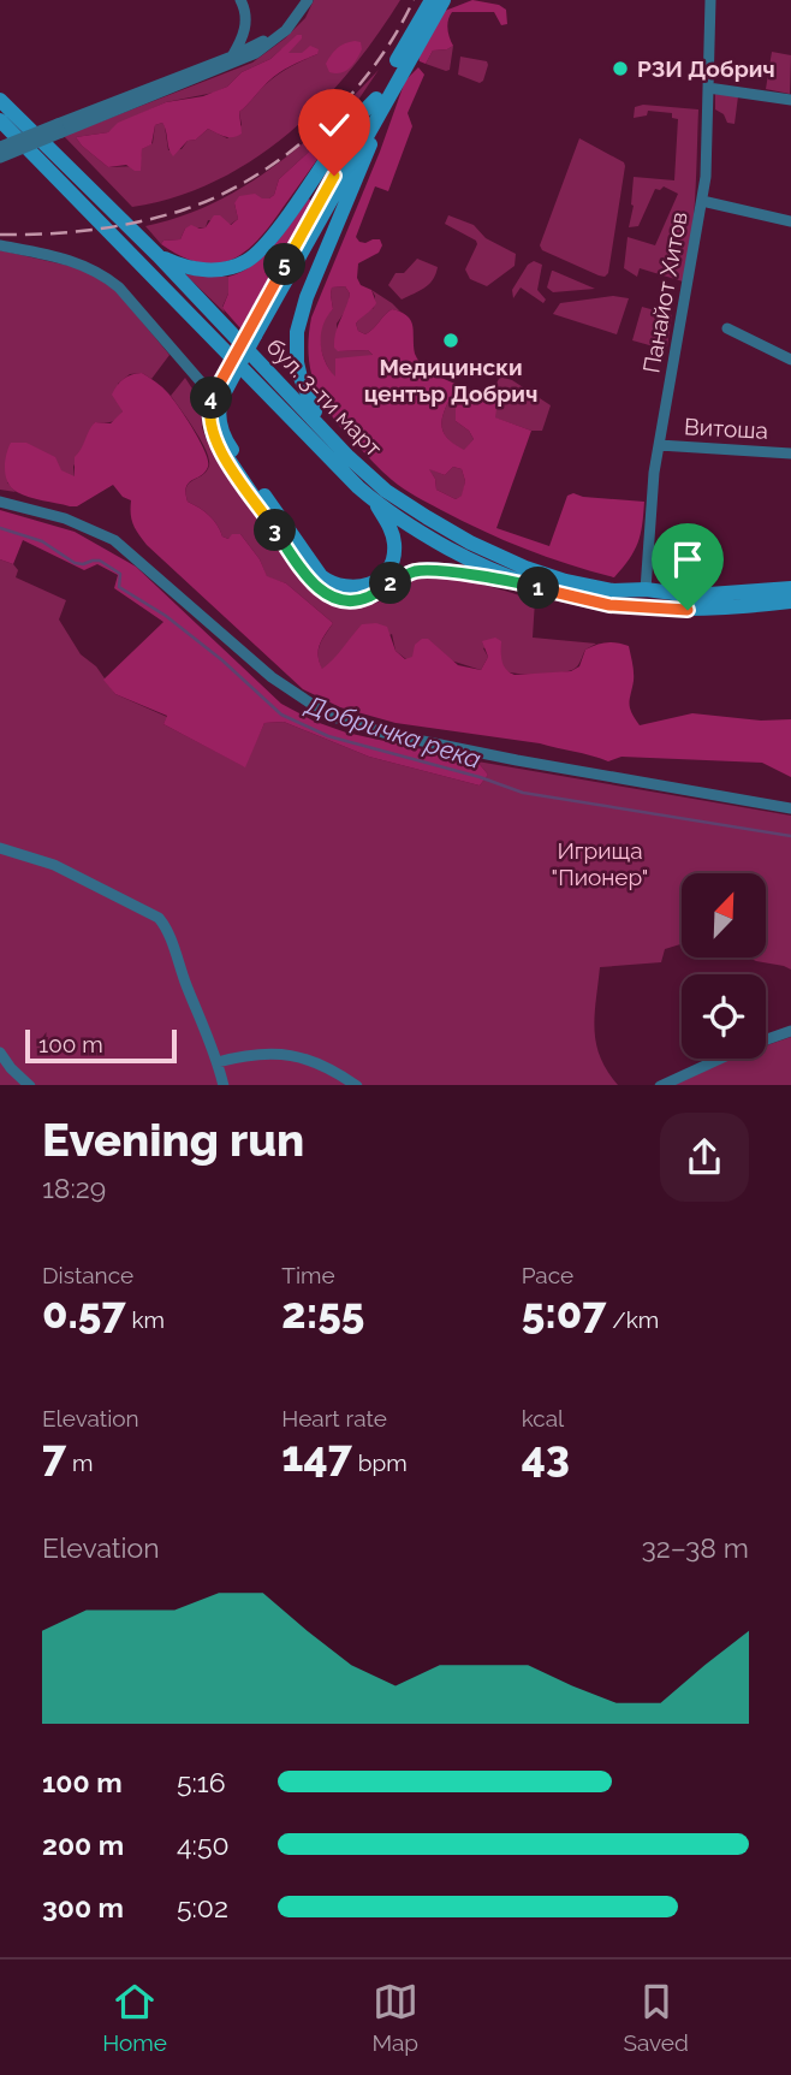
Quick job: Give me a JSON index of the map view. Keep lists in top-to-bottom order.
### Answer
{
  "streets": {
    "main road": ["бул. 3-ти март"],
    "street": ["Панайот Хитов", "Витоша"]
  },
  "crossings": [
    ["Панайот Хитов", "бул. 3-ти март"],
    ["Панайот Хитов", "Витоша"]
  ],
  "water": ["Добричка река"],
  "parks": ["Игрища \"Пионер\""],
  "places": ["РЗИ Добрич", "Медицински център Добрич"],
  "scale_bar": "100 m",
  "north": "top right",
  "page": {
    "pins": [
      "5",
      "4",
      "3",
      "2",
      "1"
    ],
    "scale": "100 m",
    "heading": ["Evening run", "18:29"],
    "stats": [
      ["Distance", "0.57 km"],
      ["Time", "2:55"],
      ["Pace", "5:07 /km"],
      ["Elevation", "7 m"],
      ["Heart rate", "147 bpm"],
      ["kcal", "43"]
    ],
    "chart": ["Elevation", "32–38 m"],
    "list": [
      {
        "name": "100 m",
        "note": "5:16"
      },
      {
        "name": "200 m",
        "note": "4:50"
      },
      {
        "name": "300 m",
        "note": "5:02"
      }
    ],
    "tabs": ["Home", "Map", "Saved"]
  }
}
